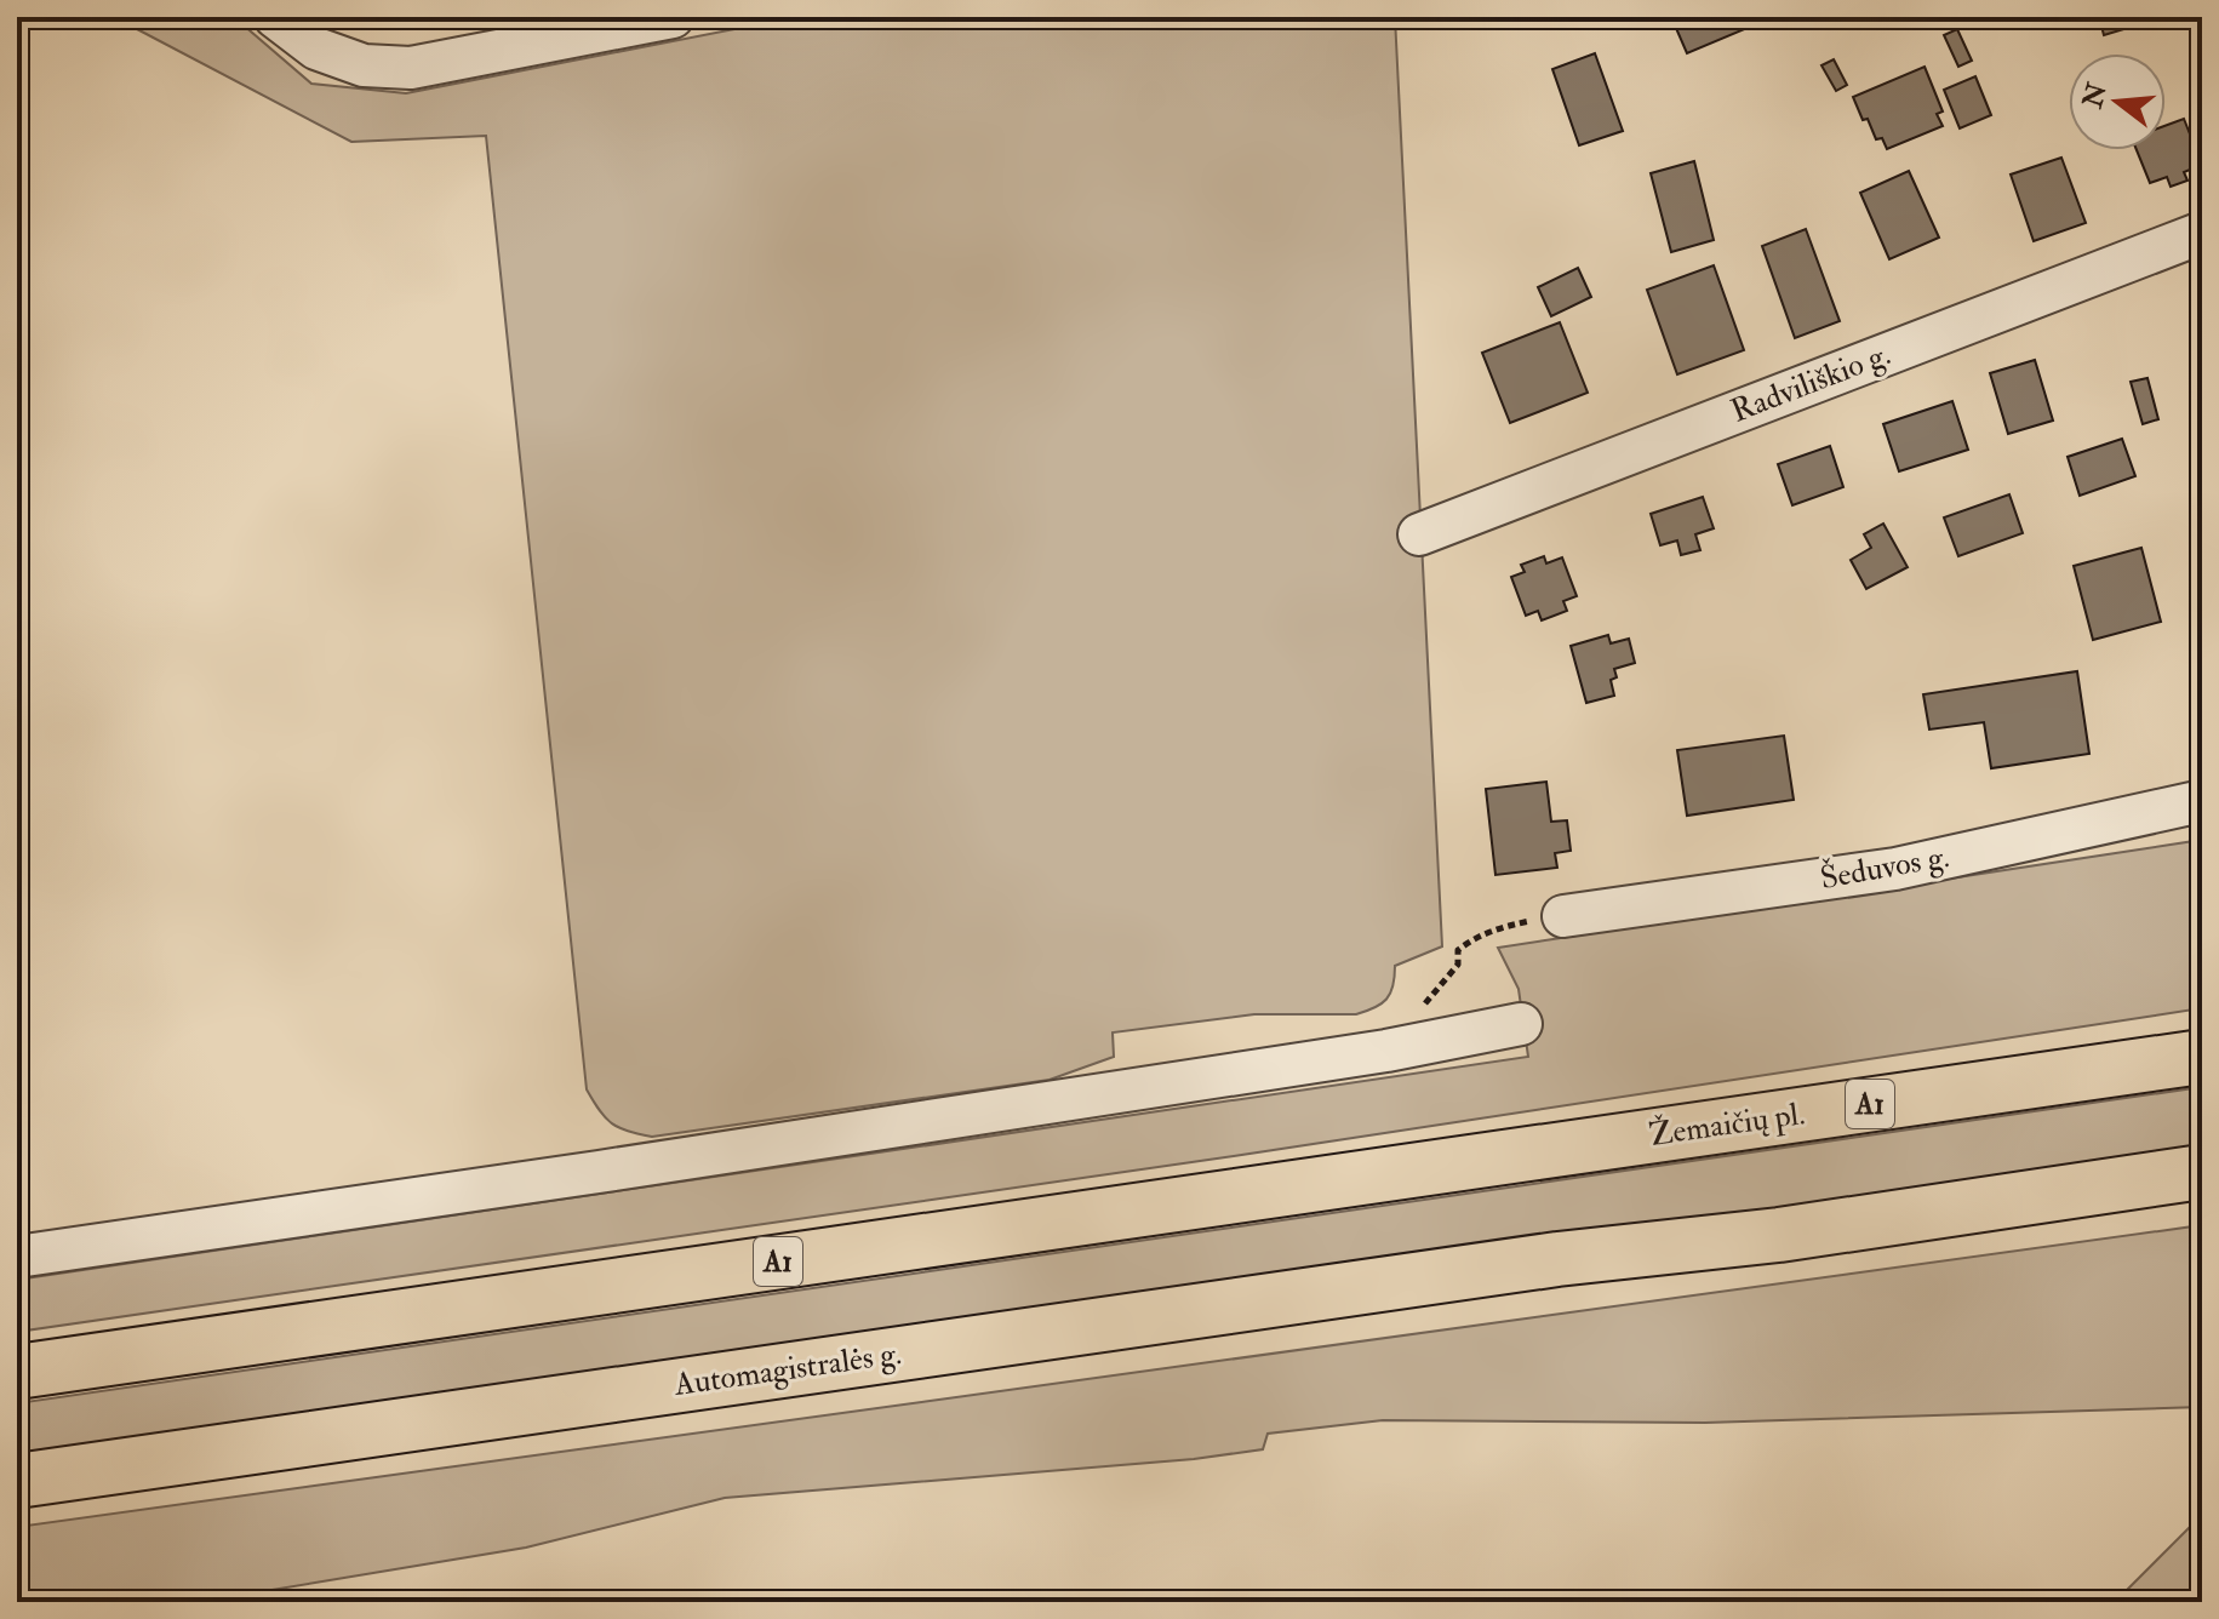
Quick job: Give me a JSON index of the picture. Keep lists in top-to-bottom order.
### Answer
{
  "streets": {
    "highway": ["A1", "Žemaičių pl.", "Automagistralės g."],
    "street": ["Radviliškio g.", "Šeduvos g."]
  },
  "north": "left"
}
